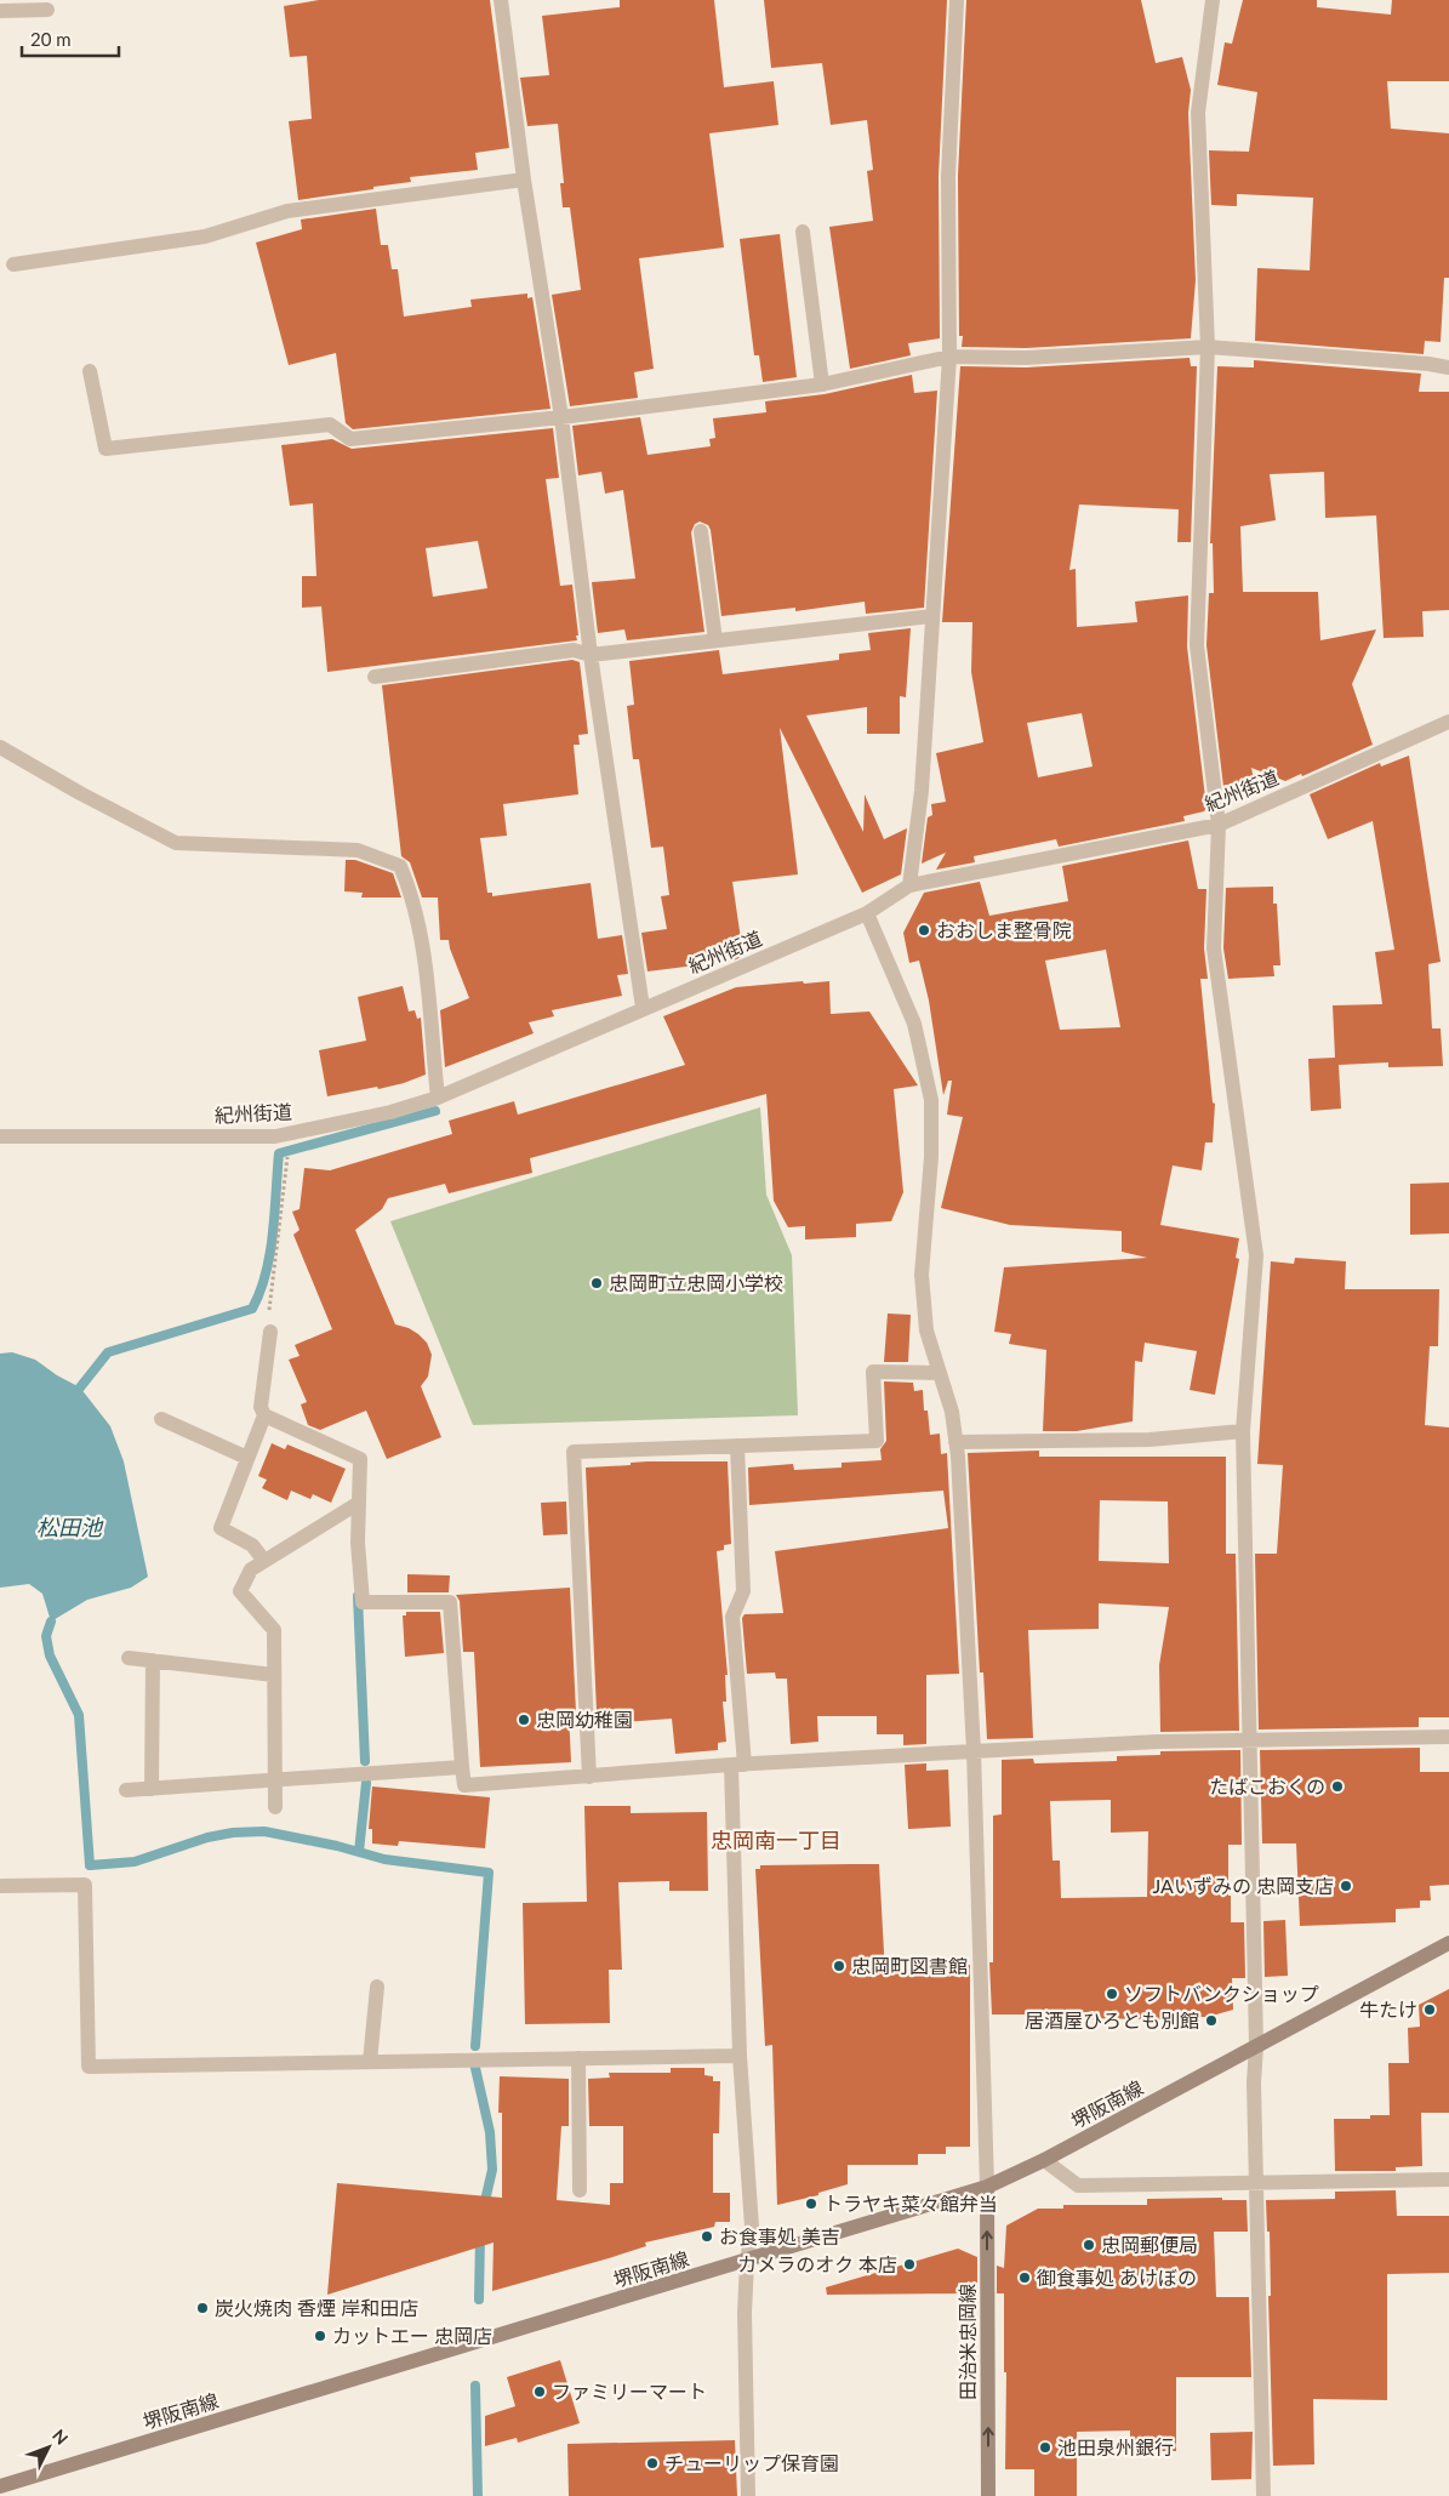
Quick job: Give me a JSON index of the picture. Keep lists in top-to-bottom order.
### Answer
{
  "streets": {
    "main road": ["堺阪南線", "田治米忠岡線"],
    "street": ["紀州街道"]
  },
  "crossings": [
    ["堺阪南線", "田治米忠岡線"]
  ],
  "one_way": ["田治米忠岡線"],
  "districts": ["忠岡南一丁目"],
  "water": ["松田池"],
  "places": [
    "おおしま整骨院",
    "忠岡町立忠岡小学校",
    "忠岡幼稚園",
    "たばこおくの",
    "JAいずみの 忠岡支店",
    "忠岡町図書館",
    "ソフトバンクショップ",
    "牛たけ",
    "居酒屋ひろとも別館",
    "トラヤキ菜々館弁当",
    "お食事処 美吉",
    "忠岡郵便局",
    "カメラのオク 本店",
    "御食事処 あけぼの",
    "炭火焼肉 香煙 岸和田店",
    "カットエー 忠岡店",
    "ファミリーマート",
    "池田泉州銀行",
    "チューリップ保育園"
  ],
  "scale_bar": "20 m",
  "north": "top right"
}
